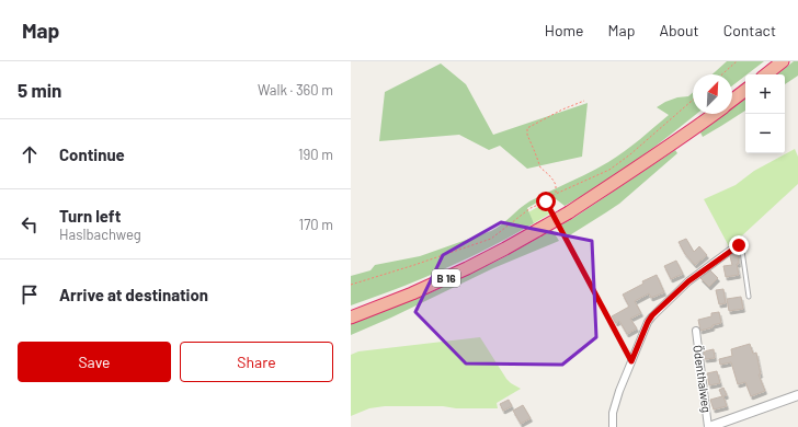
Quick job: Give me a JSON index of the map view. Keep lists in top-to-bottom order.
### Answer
{
  "streets": {
    "highway": ["B 16"],
    "street": ["Ödenthalweg"]
  },
  "north": "top right",
  "page": {
    "header": "Map",
    "nav": [
      "Home",
      "Map",
      "About",
      "Contact"
    ],
    "heading": ["5 min", "Walk · 360 m"],
    "map_buttons": ["+", "−"],
    "list": [
      ["Continue", "190 m"],
      ["Turn left", "Haslbachweg", "170 m"],
      "Arrive at destination"
    ],
    "buttons": ["Save", "Share"]
  }
}
